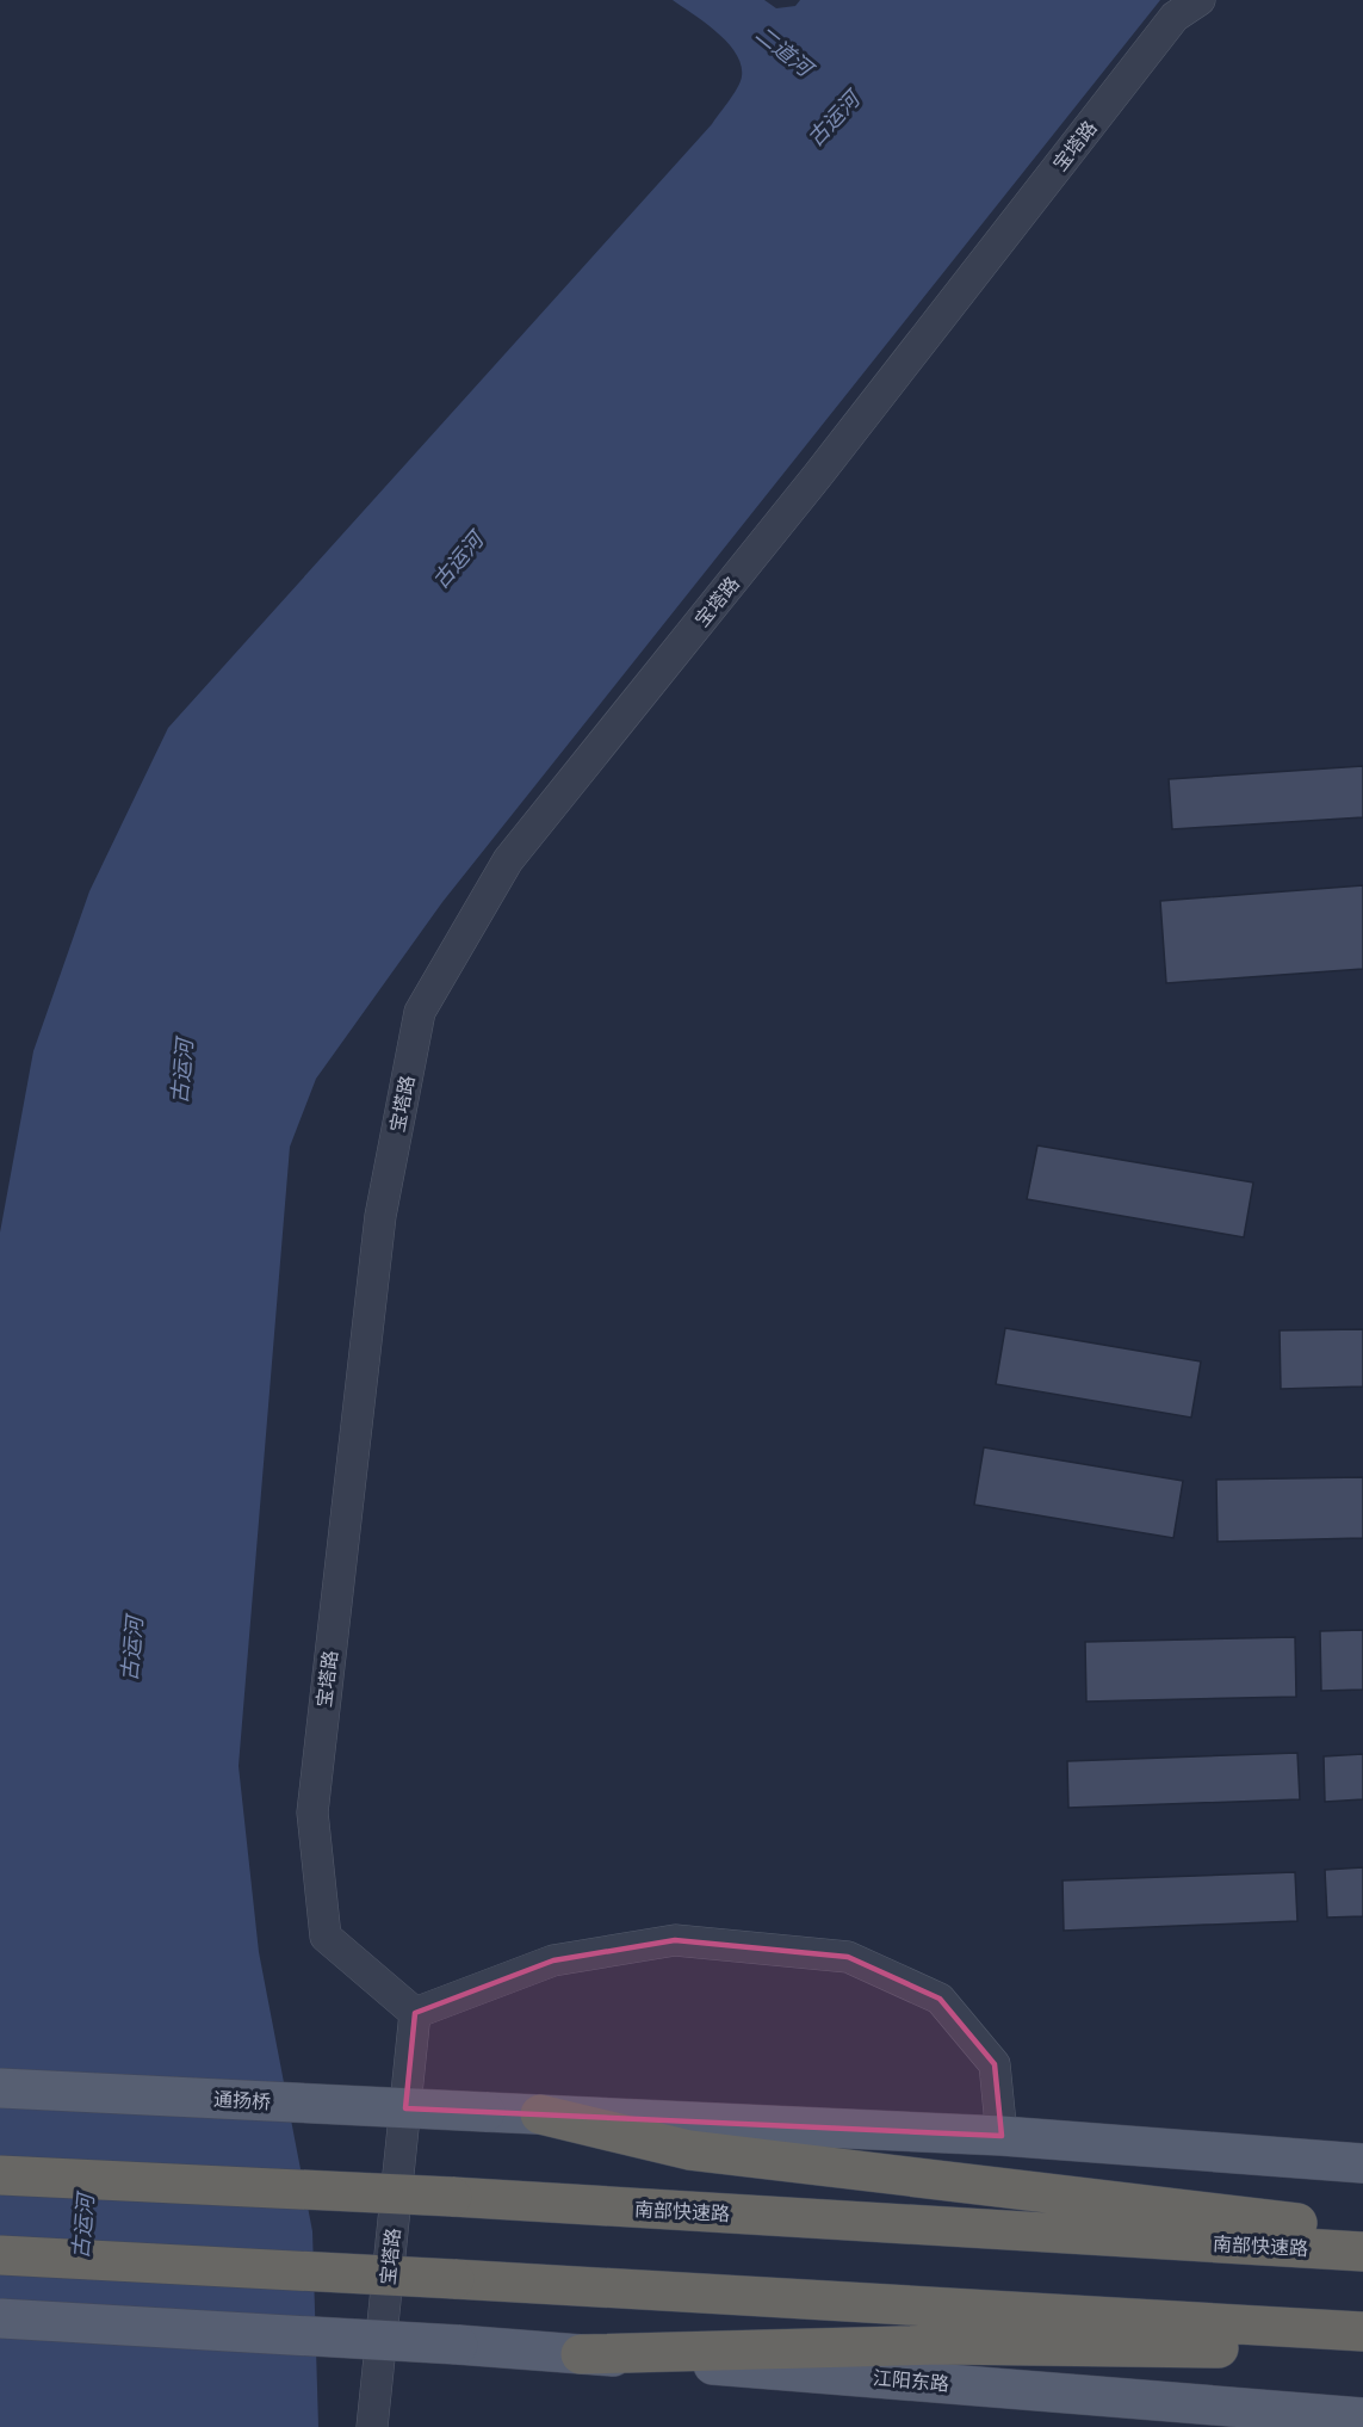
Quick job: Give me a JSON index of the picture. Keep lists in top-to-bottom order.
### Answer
{
  "streets": {
    "highway": ["南部快速路"],
    "main road": ["通扬桥", "江阳东路"],
    "street": ["宝塔路"]
  },
  "water": ["二道河", "古运河"]
}
